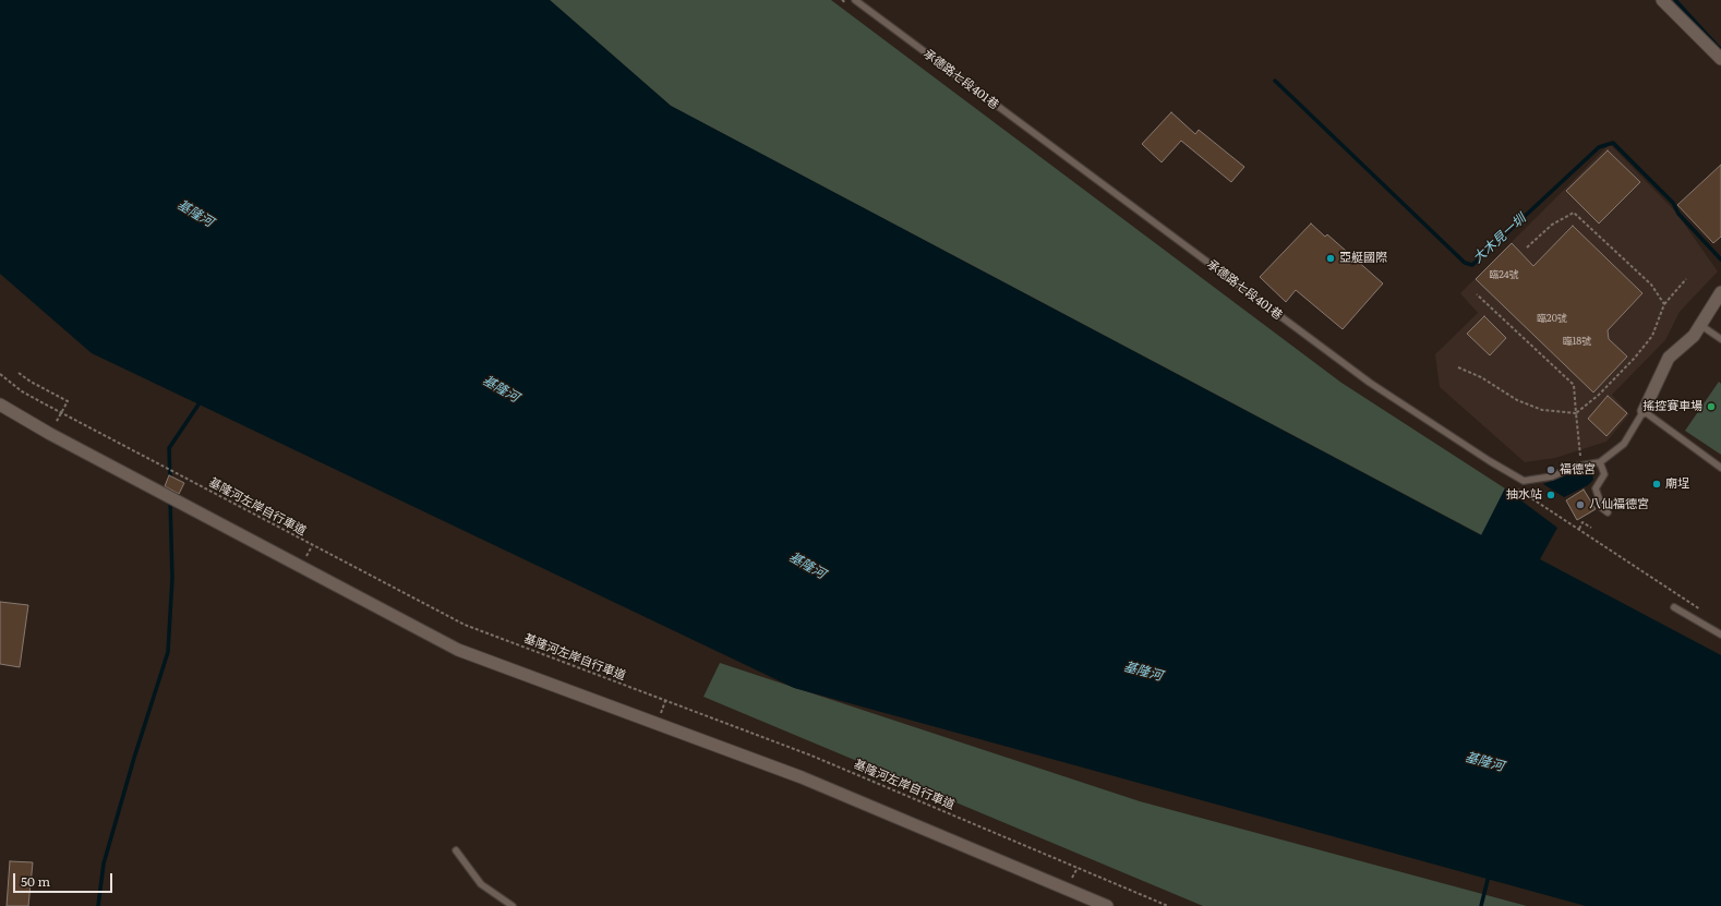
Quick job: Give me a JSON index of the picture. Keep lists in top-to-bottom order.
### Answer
{
  "streets": {
    "lane": ["承德路七段401巷"],
    "path": ["基隆河左岸自行車道"]
  },
  "water": ["基隆河", "大木見一圳"],
  "places": [
    "亞艇國際",
    "搖控賽車場",
    "福德宮",
    "廟埕",
    "抽水站",
    "八仙福德宮"
  ],
  "house_numbers": ["臨24號", "臨20號", "臨18號"],
  "scale_bar": "50 m"
}
